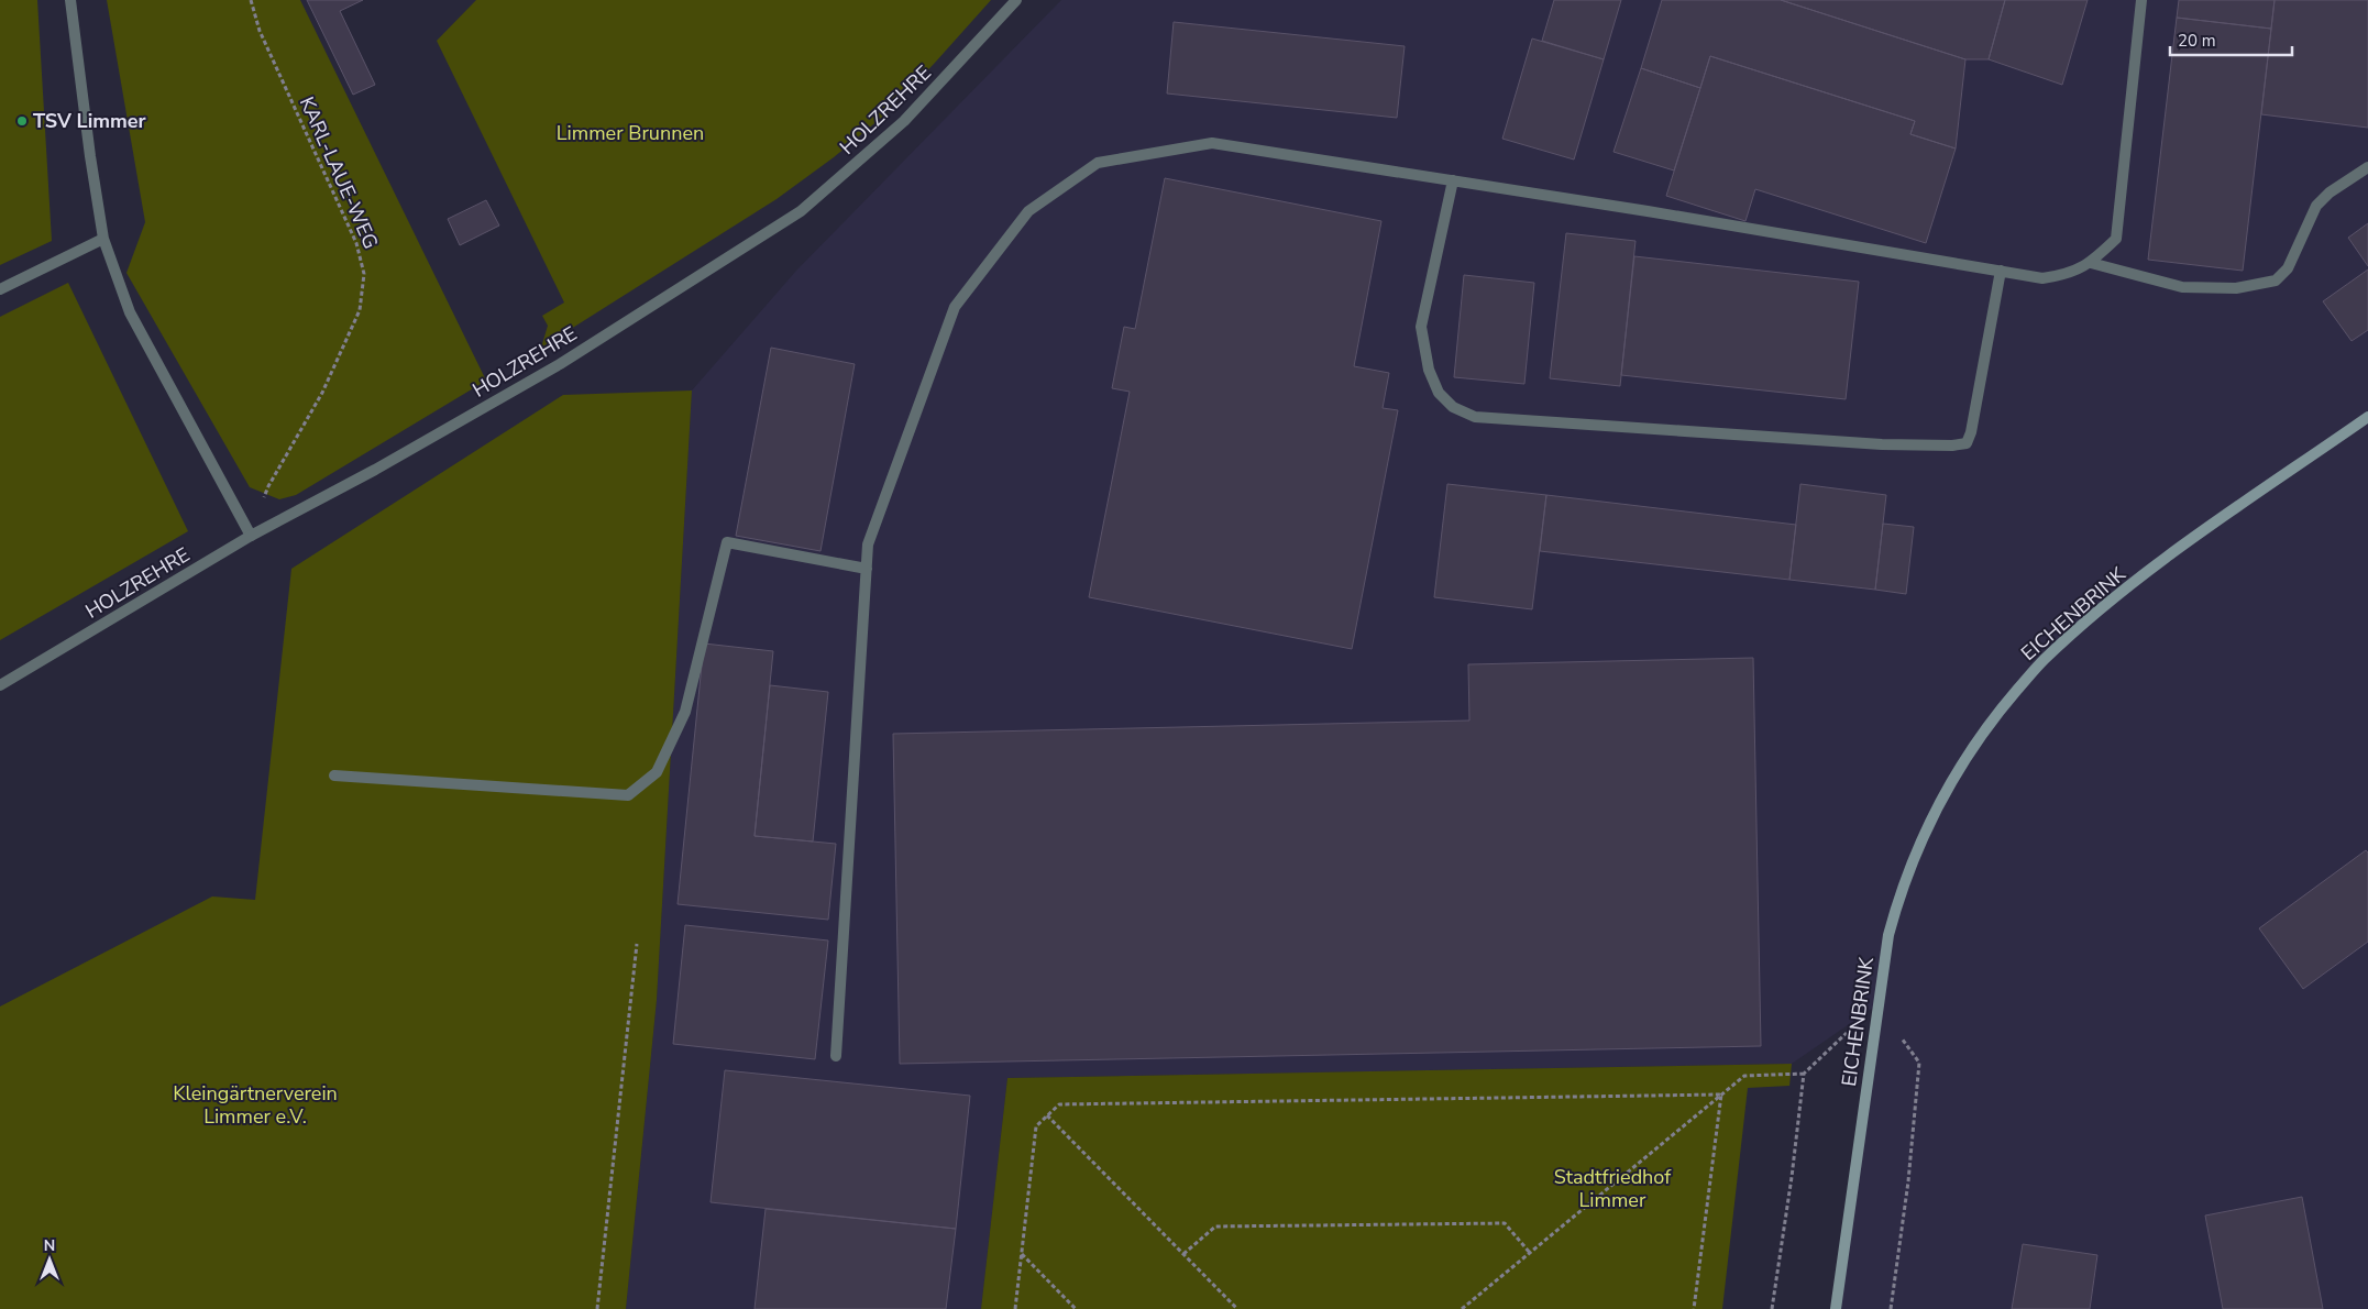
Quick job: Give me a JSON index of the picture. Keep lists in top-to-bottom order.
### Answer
{
  "streets": {
    "main road": ["EICHENBRINK"],
    "street": ["HOLZREHRE"],
    "path": ["KARL-LAUE-WEG"]
  },
  "crossings": [
    ["HOLZREHRE", "KARL-LAUE-WEG"]
  ],
  "parks": ["Limmer Brunnen", "Kleingärtnerverein Limmer e.V.", "Stadtfriedhof Limmer"],
  "places": ["TSV Limmer"],
  "scale_bar": "20 m",
  "north": "top"
}
